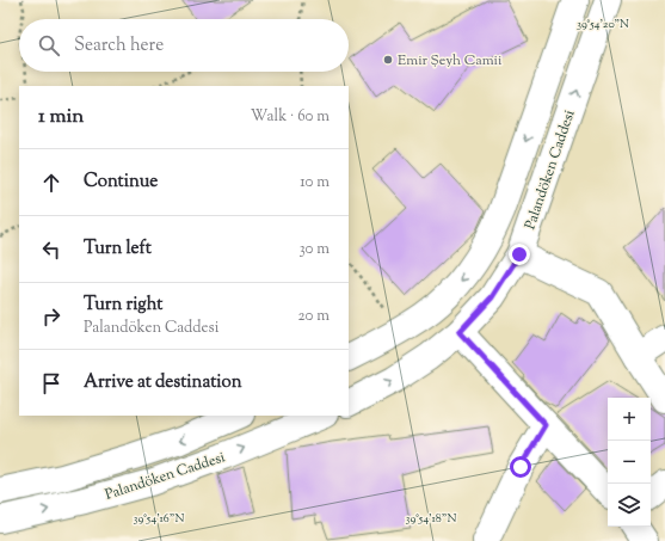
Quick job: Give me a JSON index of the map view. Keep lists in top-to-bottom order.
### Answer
{
  "streets": {
    "street": ["Palandöken Caddesi"]
  },
  "places": ["Emir Şeyh Camii"],
  "page": {
    "search": "Search here",
    "heading": ["1 min", "Walk · 60 m"],
    "list": [
      ["Continue", "10 m"],
      ["Turn left", "30 m"],
      ["Turn right", "Palandöken Caddesi", "20 m"],
      "Arrive at destination"
    ],
    "map_buttons": ["+", "−"]
  },
  "coordinates": ["39°54'20\"N", "39°54'16\"N", "39°54'18\"N"]
}
